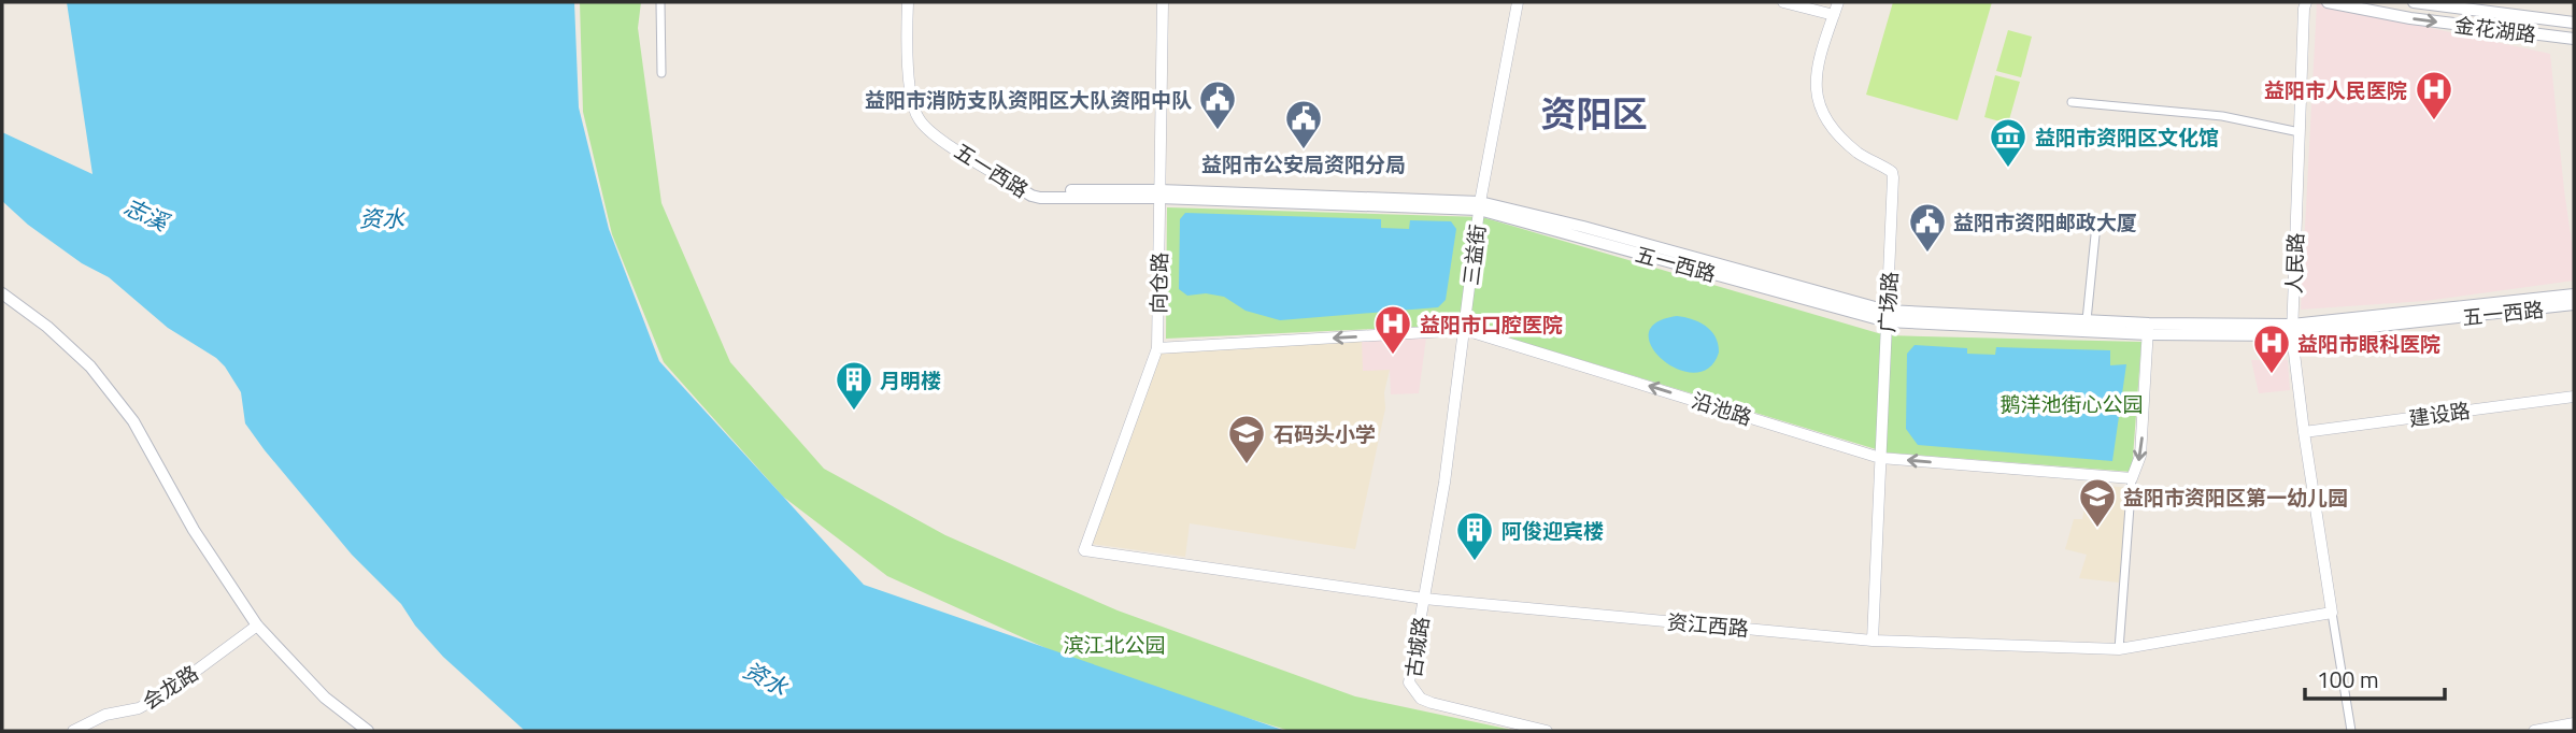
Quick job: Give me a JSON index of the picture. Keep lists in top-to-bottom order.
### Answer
{
  "streets": {
    "main road": ["金花湖路", "五一西路"],
    "street": [
      "三益街",
      "人民路",
      "向仓路",
      "广场路",
      "沿池路",
      "建设路",
      "资江西路",
      "古城路",
      "会龙路"
    ]
  },
  "crossings": [
    ["五一西路", "三益街"],
    ["五一西路", "人民路"],
    ["五一西路", "向仓路"],
    ["五一西路", "广场路"],
    ["三益街", "沿池路"],
    ["三益街", "资江西路"],
    ["三益街", "古城路"],
    ["人民路", "建设路"],
    ["人民路", "资江西路"],
    ["向仓路", "沿池路"],
    ["向仓路", "资江西路"],
    ["广场路", "沿池路"],
    ["广场路", "资江西路"],
    ["资江西路", "古城路"]
  ],
  "one_way": ["沿池路"],
  "districts": ["资阳区"],
  "water": ["志溪", "资水"],
  "parks": ["鹅洋池街心公园", "滨江北公园"],
  "places": {
    "hospital": ["益阳市人民医院", "益阳市口腔医院", "益阳市眼科医院"],
    "public building": ["益阳市消防支队资阳区大队资阳中队", "益阳市公安局资阳分局", "益阳市资阳邮政大厦"],
    "museum": ["益阳市资阳区文化馆"],
    "building": ["月明楼", "阿俊迎宾楼"],
    "school or university": ["石码头小学", "益阳市资阳区第一幼儿园"]
  },
  "scale_bar": "100 m"
}
